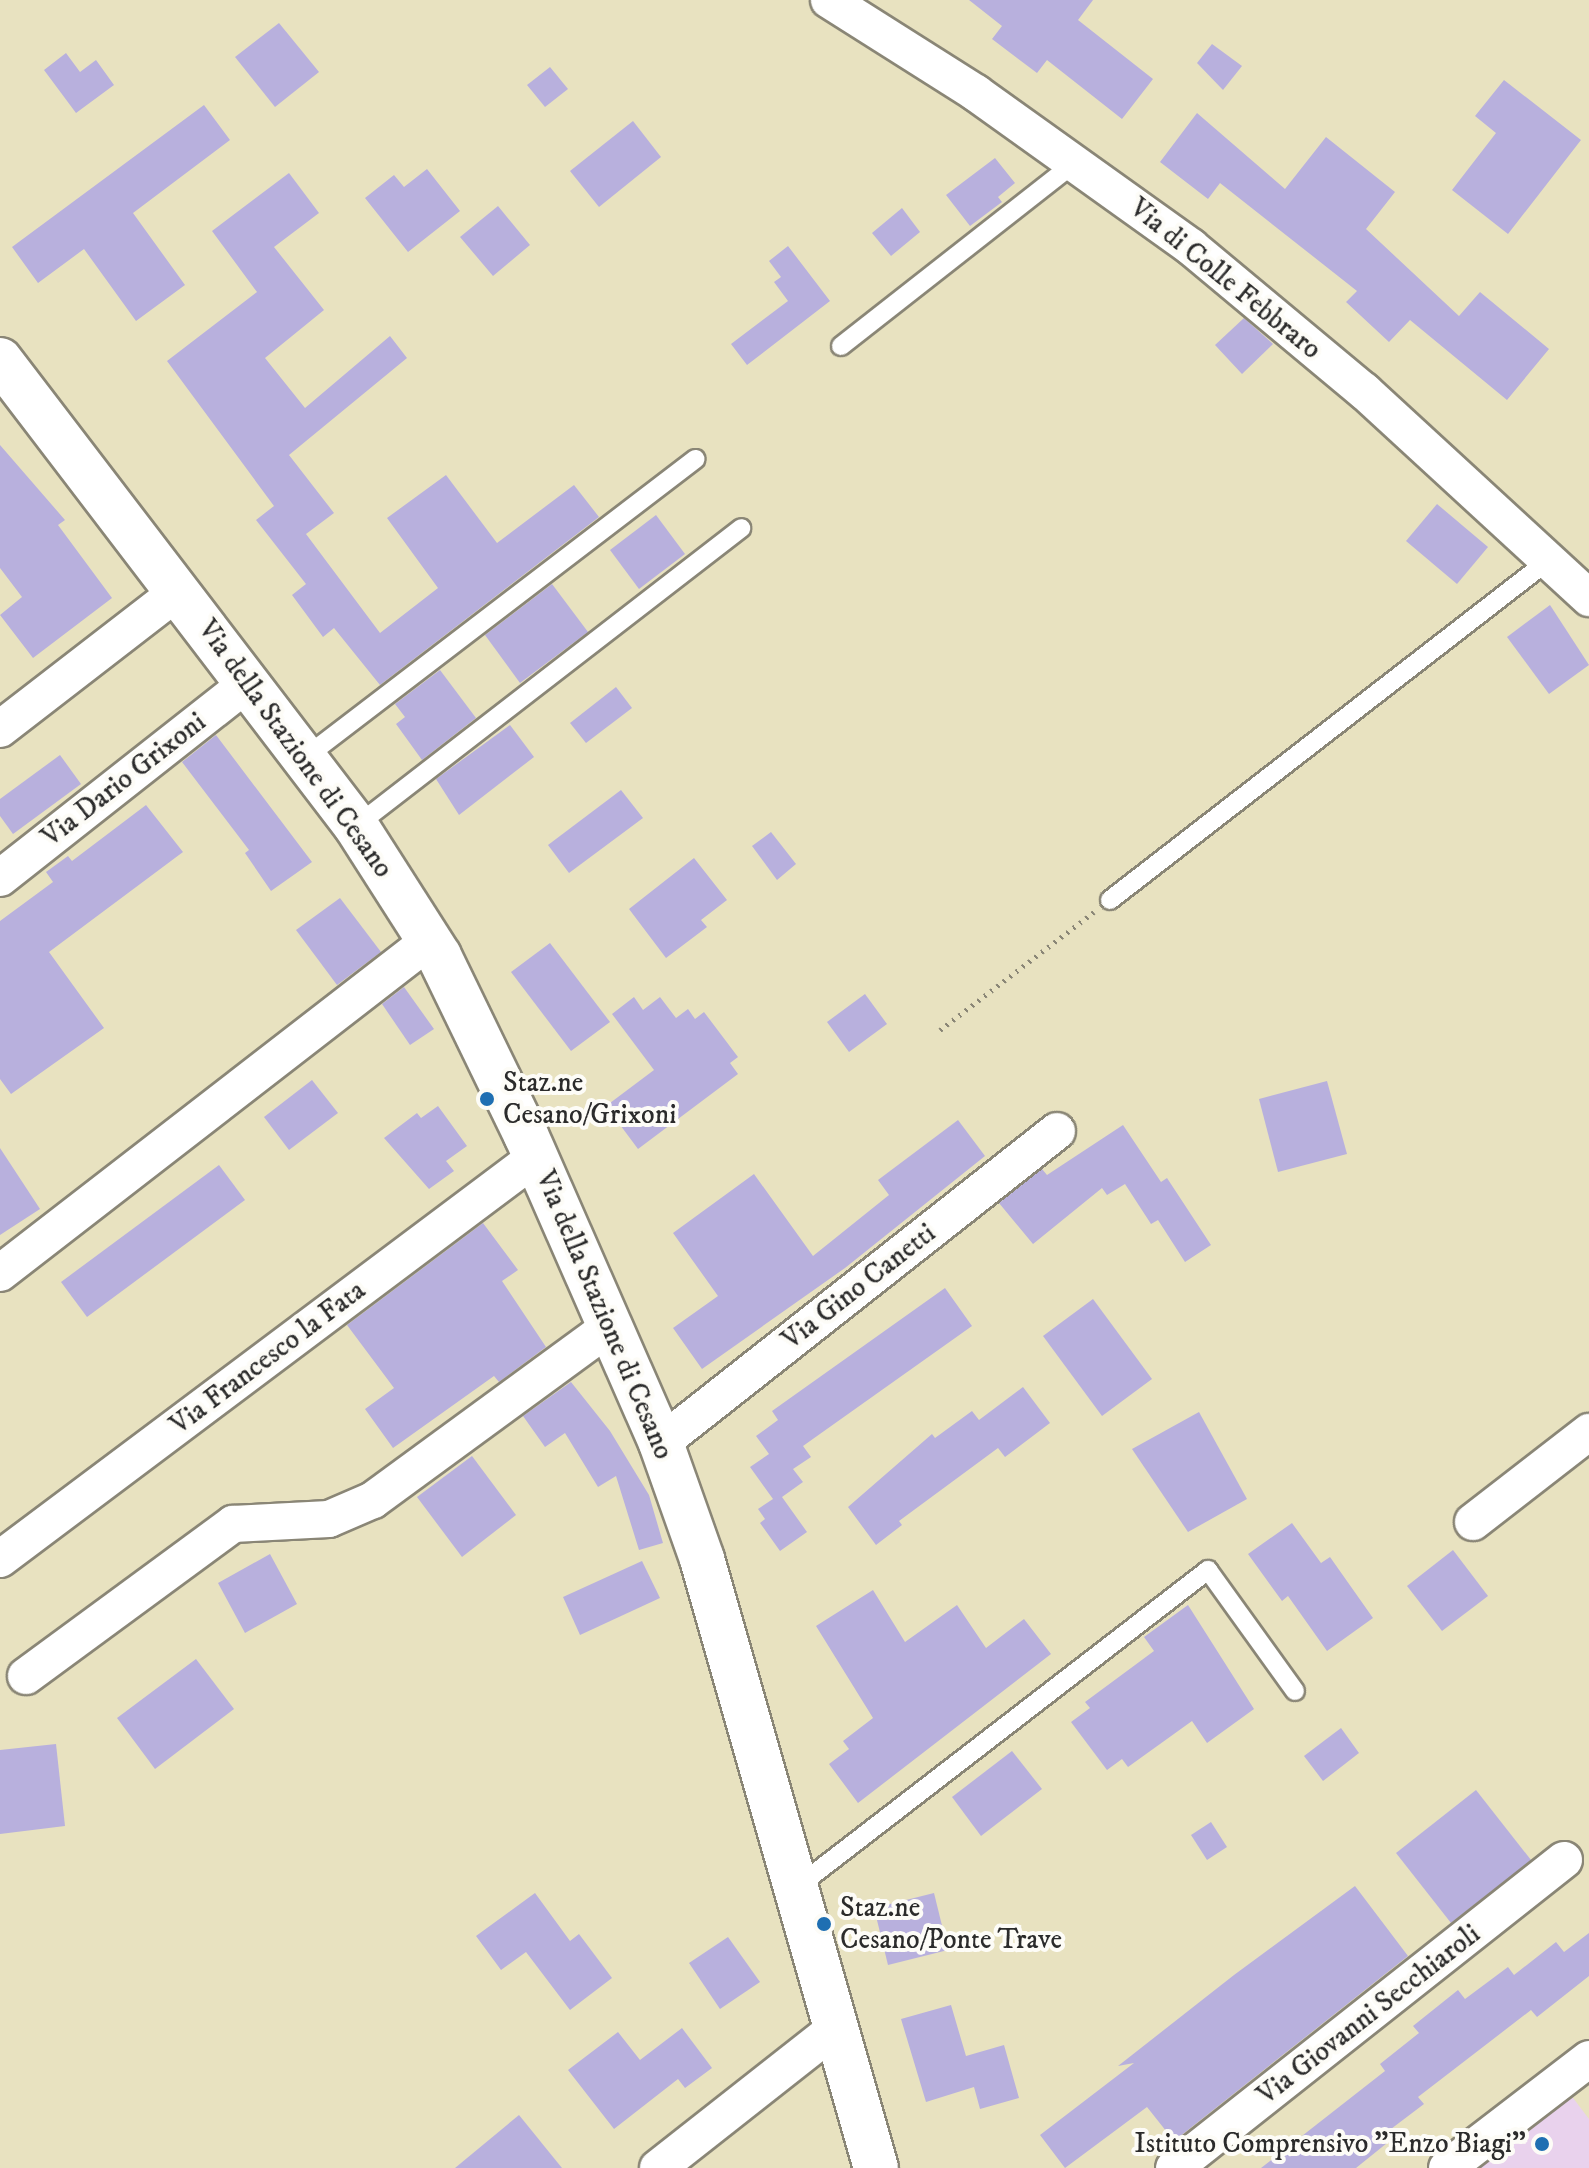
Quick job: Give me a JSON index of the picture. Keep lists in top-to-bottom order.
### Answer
{
  "streets": {
    "street": [
      "Via di Colle Febbraro",
      "Via della Stazione di Cesano",
      "Via Dario Grixoni",
      "Via Gino Canetti",
      "Via Francesco la Fata",
      "Via Giovanni Secchiaroli"
    ]
  },
  "crossings": [
    ["Via della Stazione di Cesano", "Via Dario Grixoni"],
    ["Via della Stazione di Cesano", "Via Gino Canetti"],
    ["Via della Stazione di Cesano", "Via Francesco la Fata"]
  ],
  "places": ["Staz.ne Cesano/Grixoni", "Staz.ne Cesano/Ponte Trave", "Istituto Comprensivo \"Enzo Biagi\""]
}
